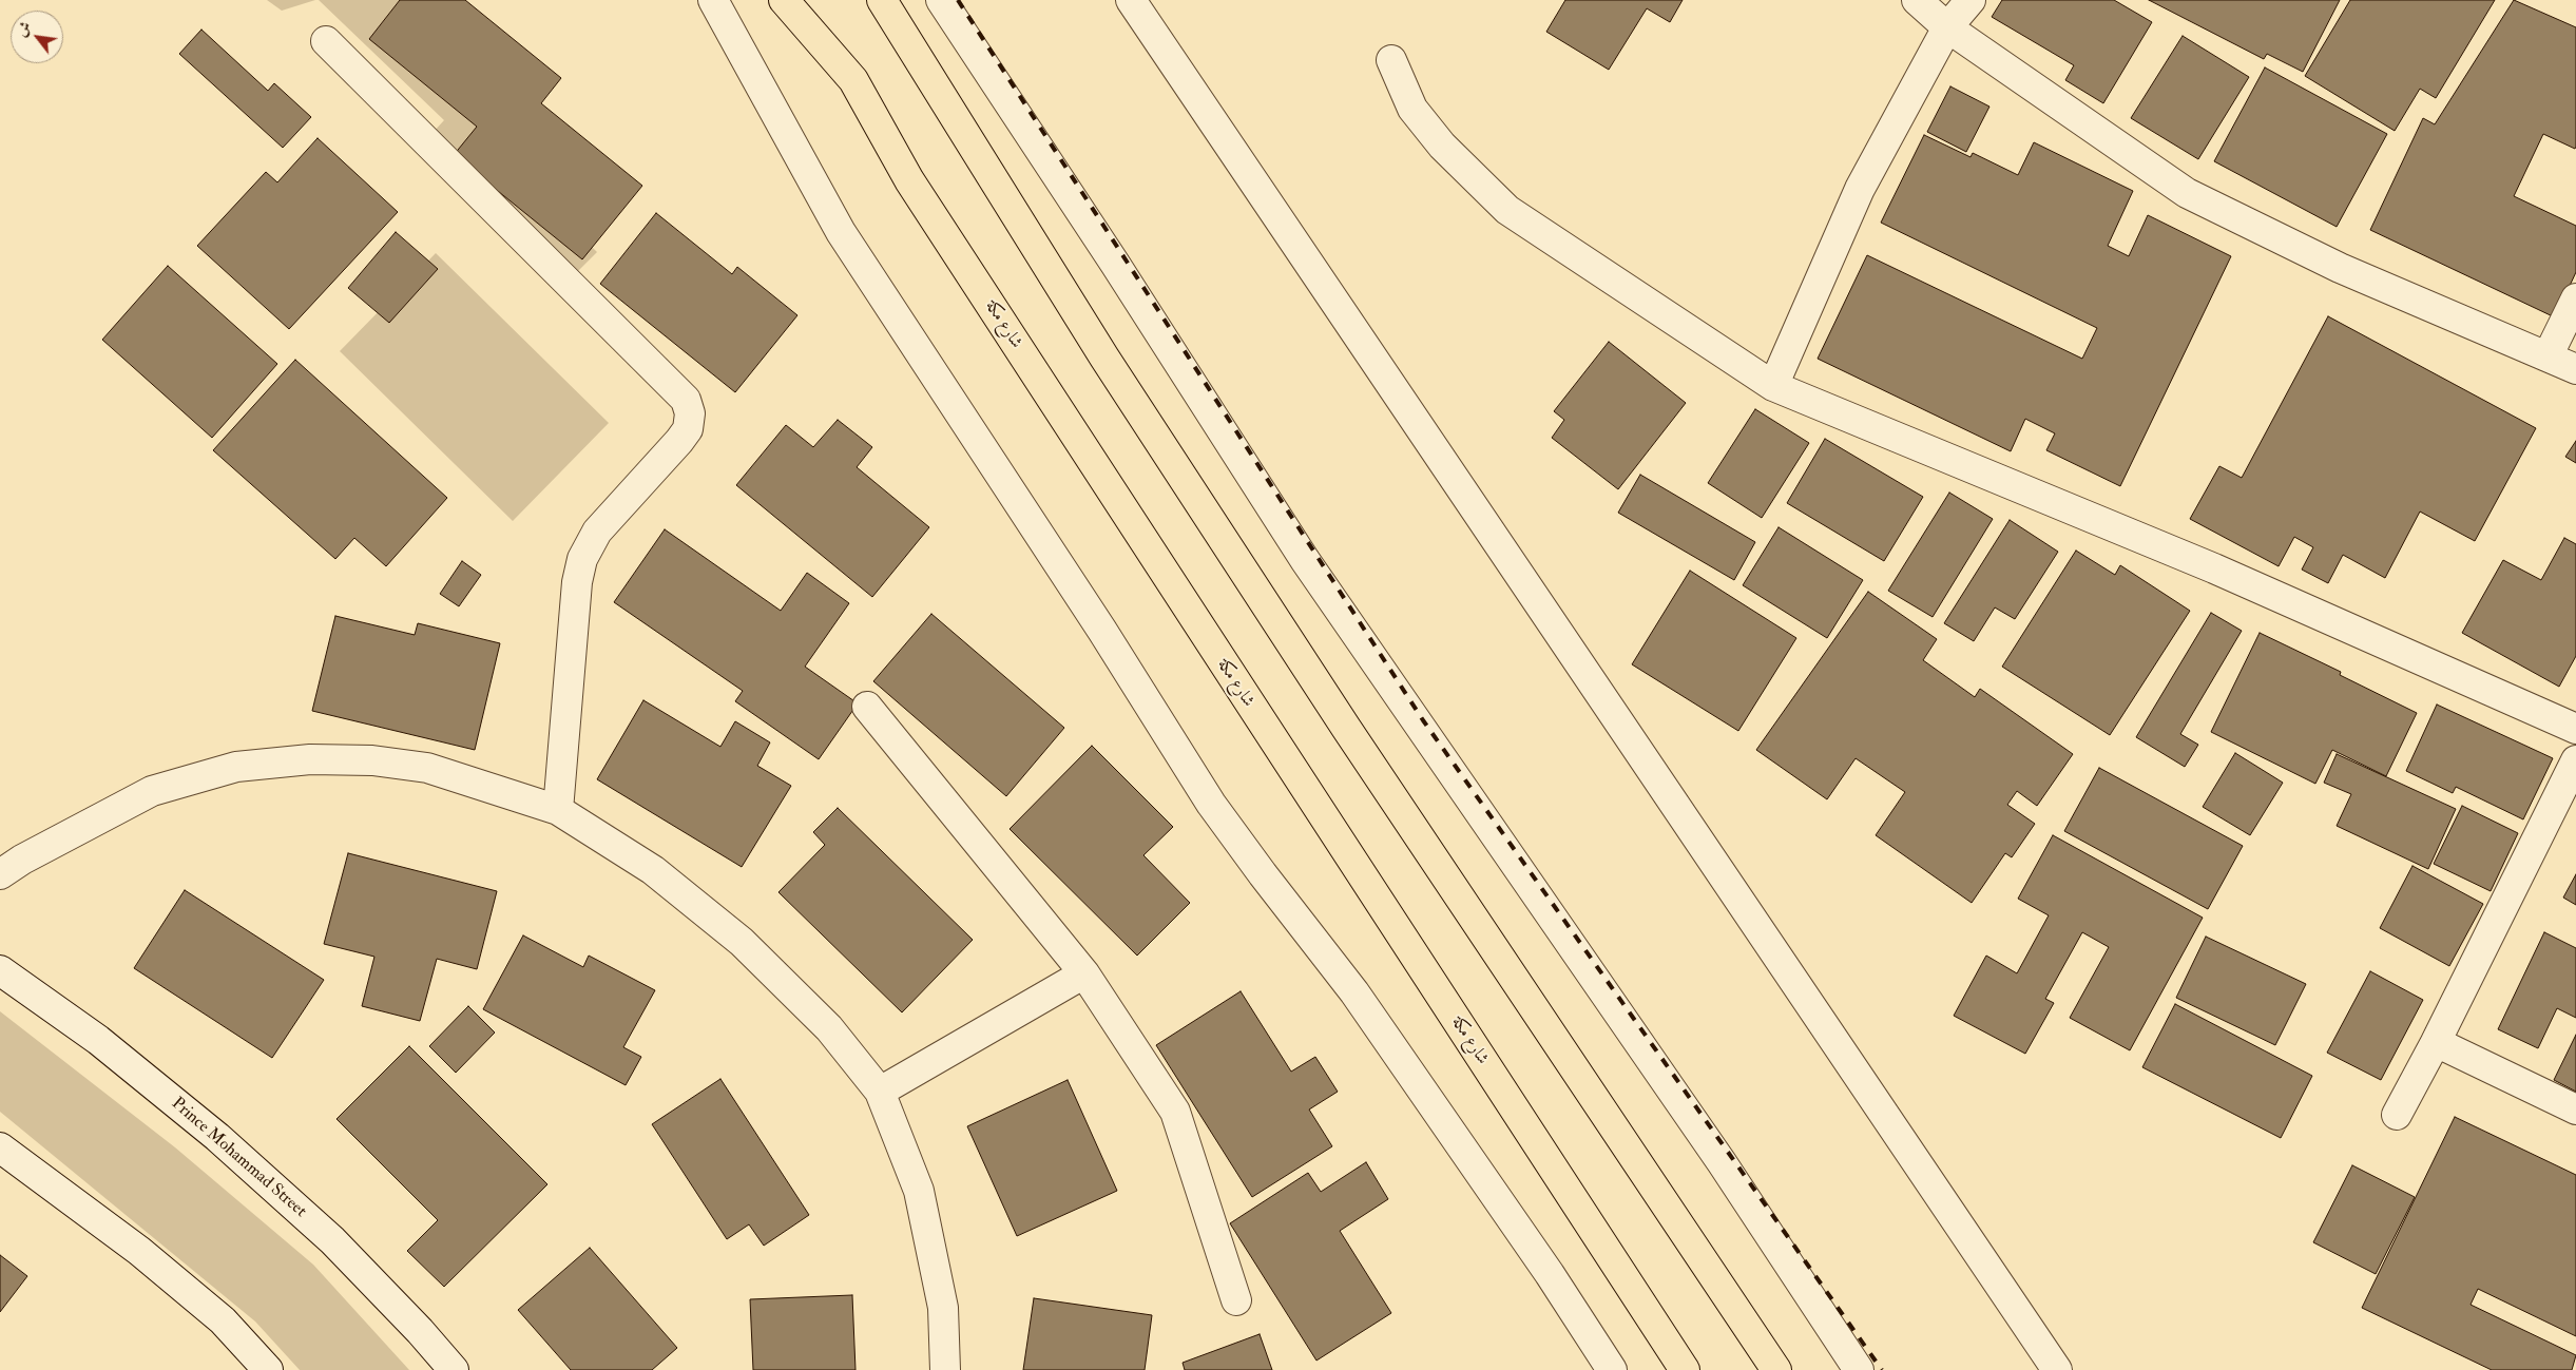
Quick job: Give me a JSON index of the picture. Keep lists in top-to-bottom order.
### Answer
{
  "streets": {
    "main road": ["شارع مكة"],
    "street": ["Prince Mohammad Street"]
  },
  "north": "top left"
}
